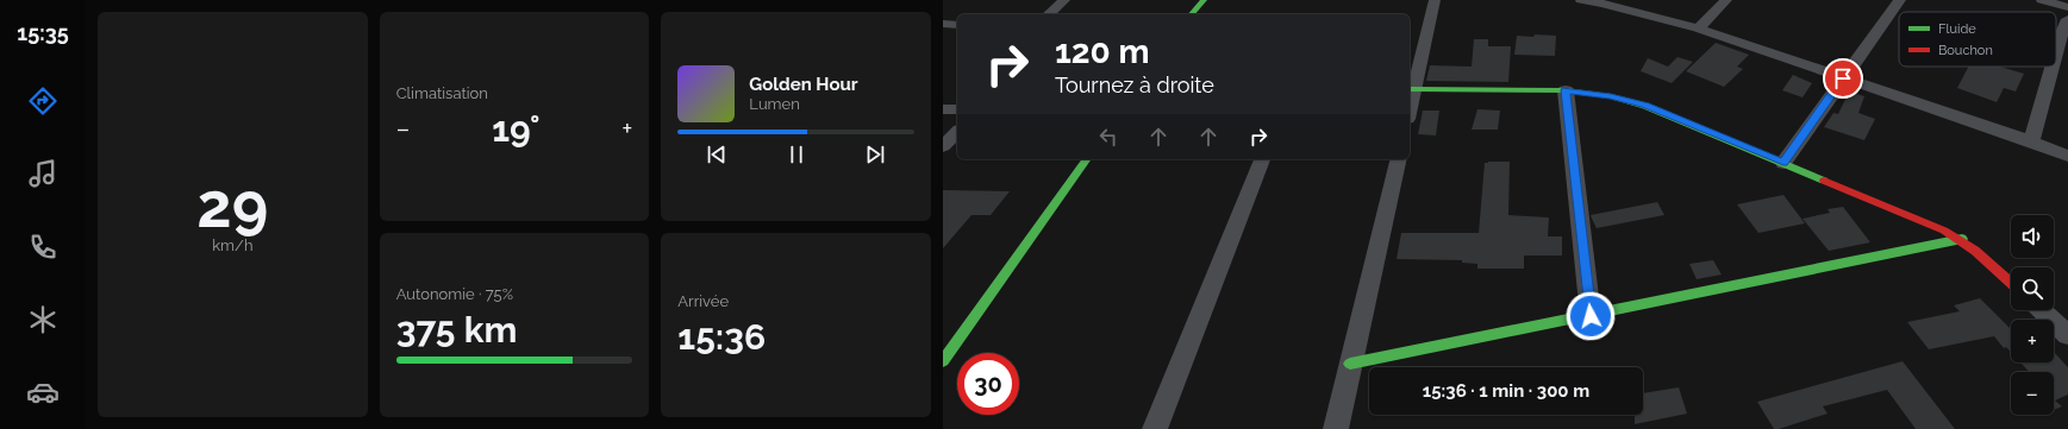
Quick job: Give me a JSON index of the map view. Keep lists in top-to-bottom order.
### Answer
{
  "legend": ["Fluide", "Bouchon"],
  "page": {
    "tabs": "15:35",
    "tile": [
      ["29", "km/h"],
      "Climatisation",
      ["Autonomie · 75%", "375 km"],
      ["Arrivée", "15:36"]
    ],
    "turn": ["120 m", "Tournez à droite"],
    "song": ["Golden Hour", "Lumen"],
    "heat": ["−", "19°", "+"],
    "map_buttons": ["+", "−"],
    "limit": "30",
    "trip": "15:36 · 1 min · 300 m"
  }
}
